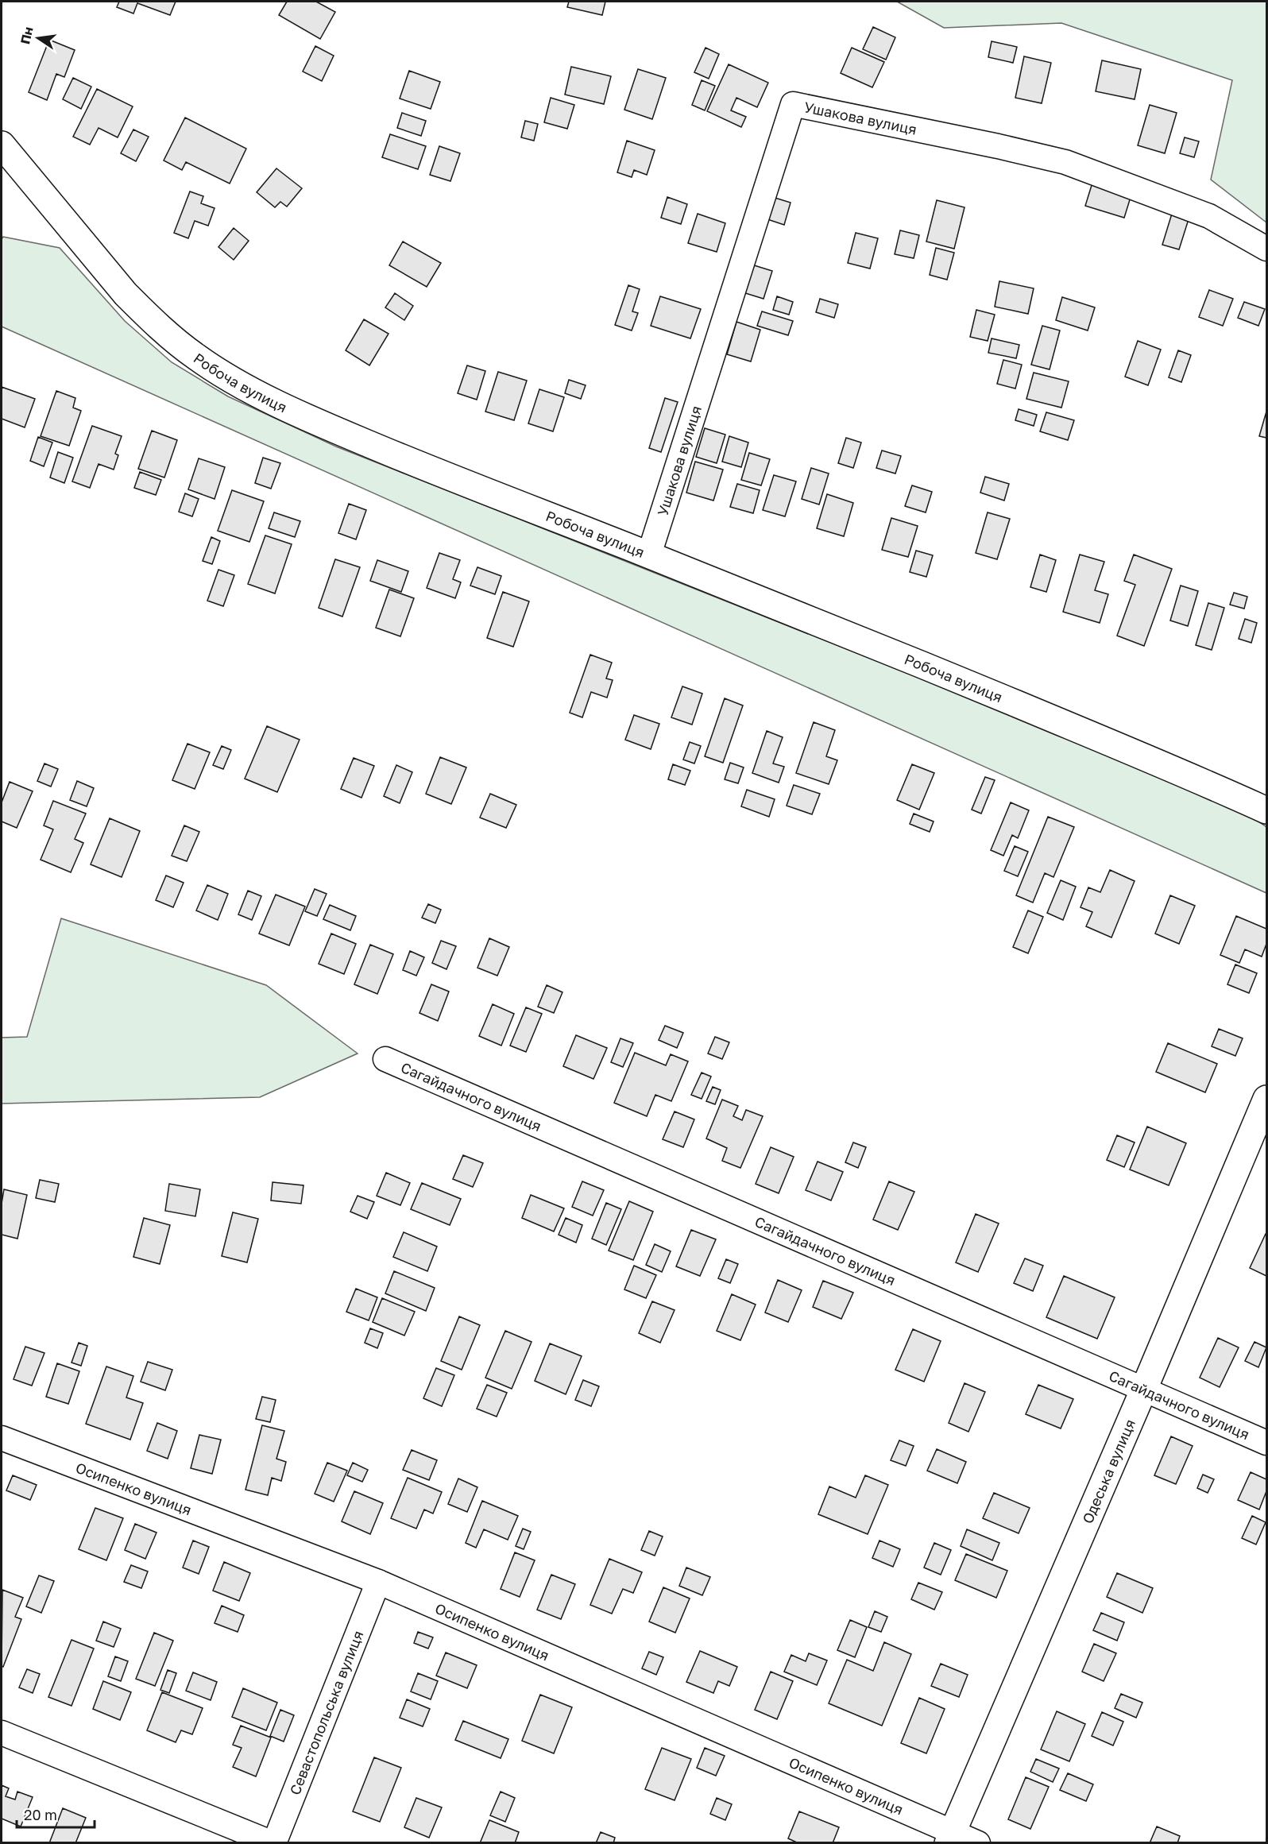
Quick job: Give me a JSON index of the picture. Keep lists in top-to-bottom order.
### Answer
{
  "streets": {
    "street": [
      "Ушакова вулиця",
      "Робоча вулиця",
      "Сагайдачного вулиця",
      "Одеська вулиця",
      "Осипенко вулиця",
      "Севастопольська вулиця"
    ]
  },
  "crossings": [
    ["Ушакова вулиця", "Робоча вулиця"],
    ["Сагайдачного вулиця", "Одеська вулиця"],
    ["Одеська вулиця", "Осипенко вулиця"],
    ["Осипенко вулиця", "Севастопольська вулиця"]
  ],
  "scale_bar": "20 m",
  "north": "left"
}
